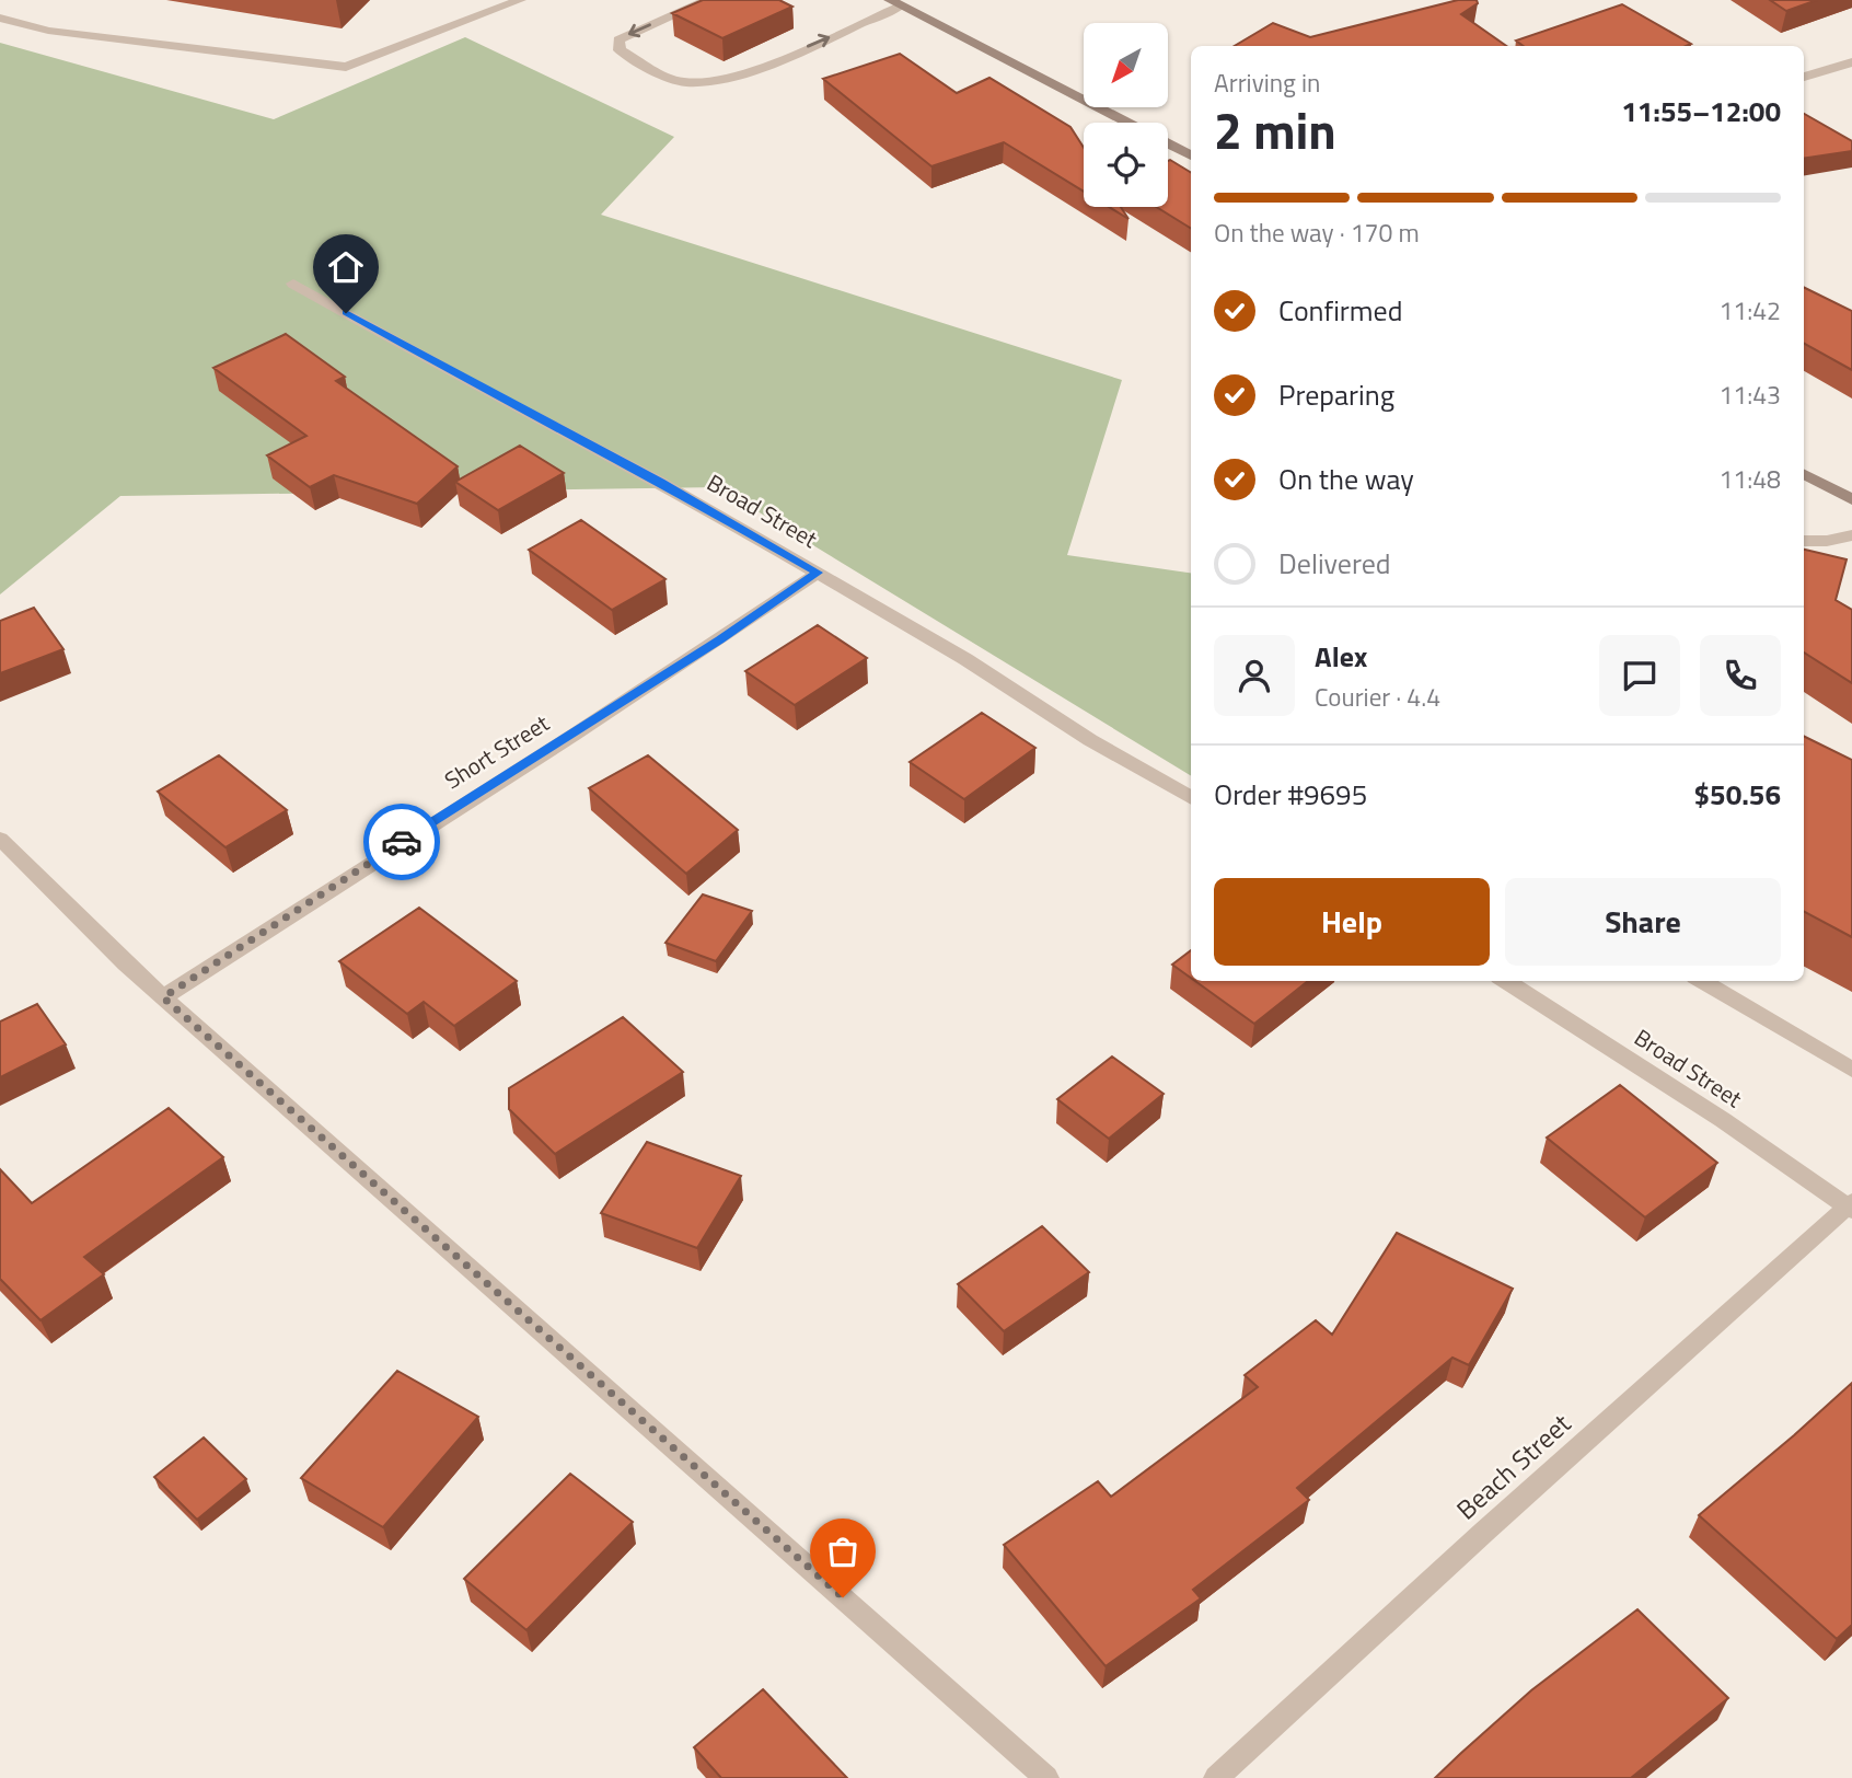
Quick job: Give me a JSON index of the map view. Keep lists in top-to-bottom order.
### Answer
{
  "streets": {
    "street": ["Broad Street", "Short Street", "Beach Street"]
  },
  "crossings": [
    ["Broad Street", "Short Street"],
    ["Broad Street", "Beach Street"]
  ],
  "north": "bottom left",
  "page": {
    "heading": ["2 min", "Arriving in", "11:55–12:00"],
    "panel": [
      "Alex",
      "Courier · 4.4",
      "Order #9695",
      "$50.56"
    ],
    "bar": "On the way · 170 m",
    "list": [
      ["Confirmed", "11:42"],
      ["Preparing", "11:43"],
      ["On the way", "11:48"],
      "Delivered"
    ],
    "buttons": ["Help", "Share"]
  }
}
